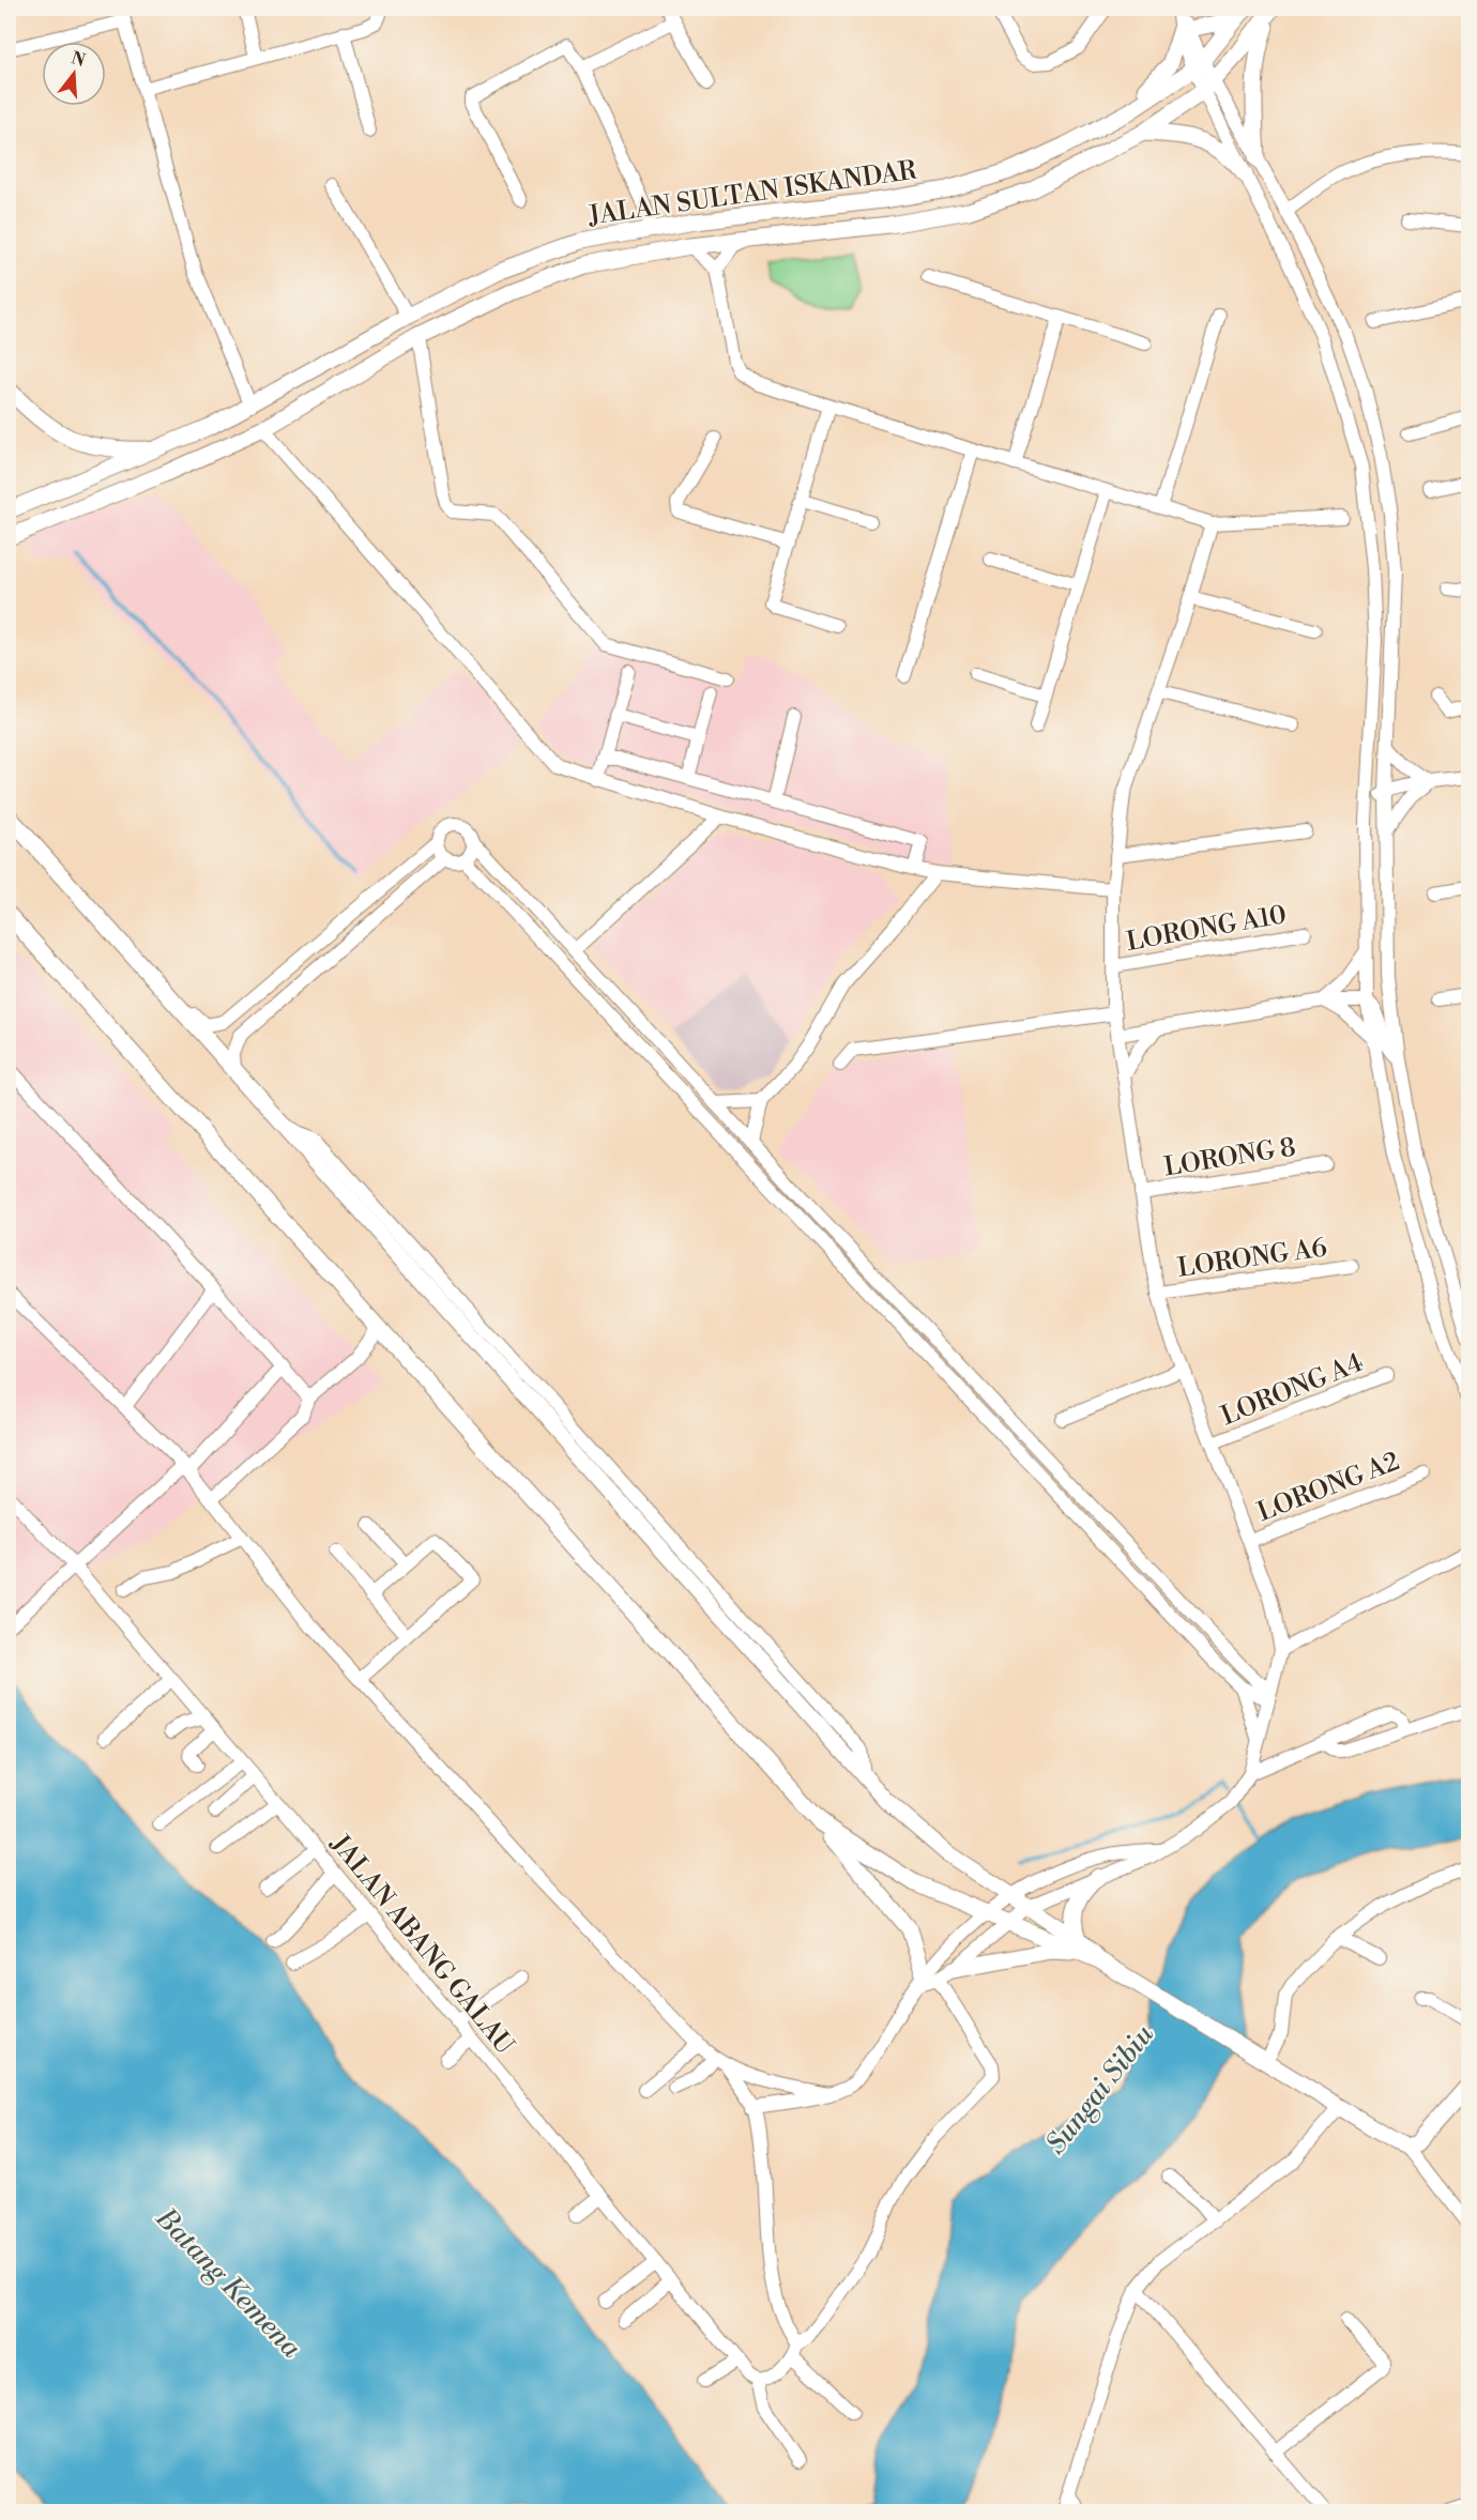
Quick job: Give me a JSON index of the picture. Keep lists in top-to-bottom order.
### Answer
{
  "streets": {
    "main road": ["JALAN SULTAN ISKANDAR"],
    "street": [
      "LORONG A10",
      "LORONG 8",
      "LORONG A6",
      "LORONG A4",
      "LORONG A2",
      "JALAN ABANG GALAU"
    ]
  },
  "water": ["Sungai Sibiu", "Batang Kemena"],
  "north": "top"
}
